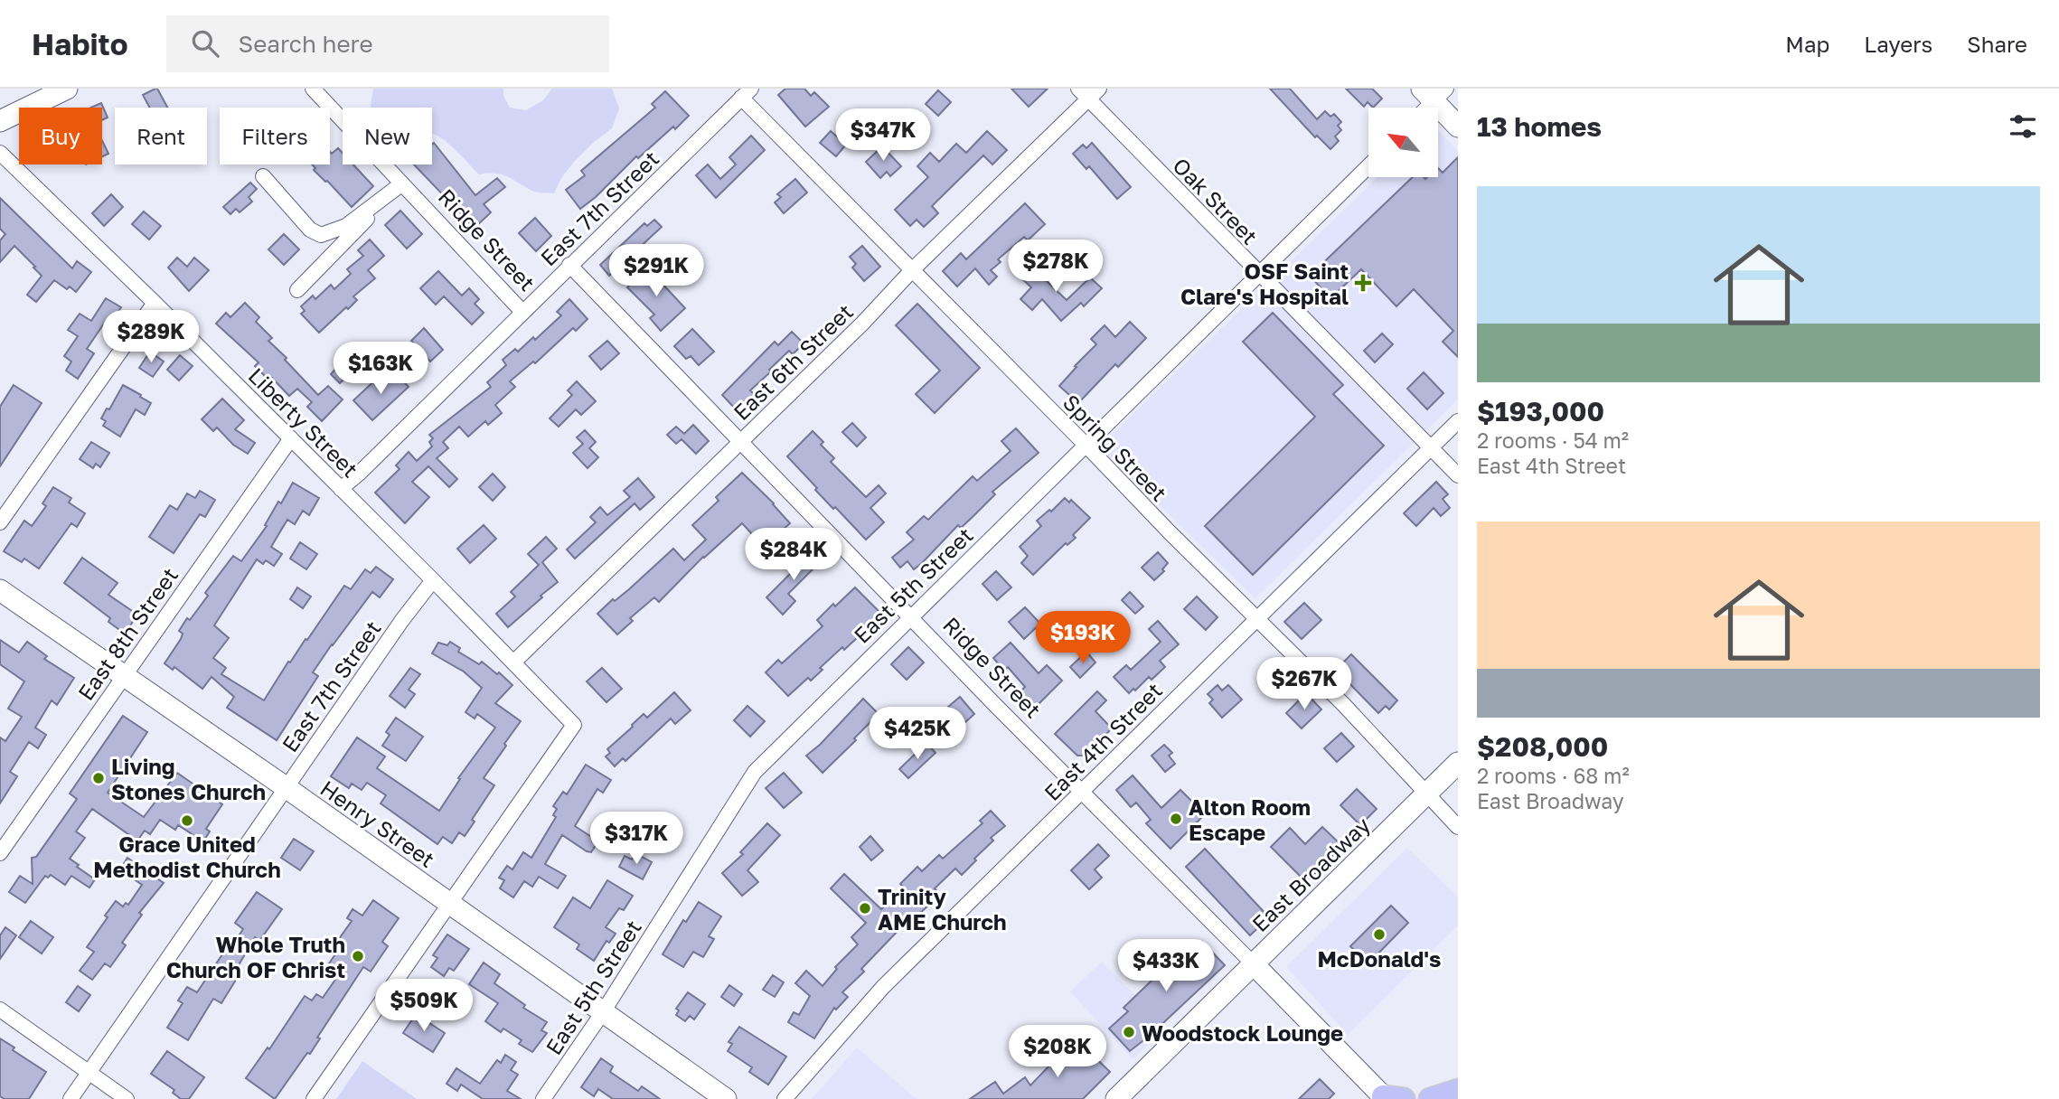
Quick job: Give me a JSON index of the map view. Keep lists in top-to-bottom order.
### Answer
{
  "streets": {
    "street": [
      "Oak Street",
      "East 7th Street",
      "Ridge Street",
      "East 6th Street",
      "Liberty Street",
      "Spring Street",
      "East 5th Street",
      "East 8th Street",
      "East 4th Street",
      "Henry Street",
      "East Broadway"
    ]
  },
  "crossings": [
    ["Oak Street", "East 6th Street"],
    ["Oak Street", "East 5th Street"],
    ["Oak Street", "East 4th Street"],
    ["East 7th Street", "Ridge Street"],
    ["East 7th Street", "Liberty Street"],
    ["East 7th Street", "Spring Street"],
    ["East 7th Street", "Henry Street"],
    ["Ridge Street", "East 6th Street"],
    ["Ridge Street", "East 5th Street"],
    ["Ridge Street", "East 4th Street"],
    ["Ridge Street", "East Broadway"],
    ["East 6th Street", "Liberty Street"],
    ["East 6th Street", "Spring Street"],
    ["Liberty Street", "East 8th Street"],
    ["Liberty Street", "Henry Street"],
    ["Spring Street", "East 5th Street"],
    ["Spring Street", "East 4th Street"],
    ["Spring Street", "East Broadway"],
    ["East 5th Street", "Henry Street"],
    ["East 8th Street", "Henry Street"]
  ],
  "places": {
    "health": ["OSF Saint Clare's Hospital"],
    "other": [
      "Living Stones Church",
      "Alton Room Escape",
      "Grace United Methodist Church",
      "Trinity AME Church",
      "McDonald's",
      "Whole Truth Church OF Christ",
      "Woodstock Lounge"
    ]
  },
  "north": "top left",
  "page": {
    "header": "Habito",
    "search": "Search here",
    "nav": ["Map", "Layers", "Share"],
    "heading": "13 homes",
    "chip": [
      "Buy",
      "Rent",
      "Filters",
      "New"
    ],
    "price": [
      "$347K",
      "$278K",
      "$291K",
      "$289K",
      "$163K",
      "$284K",
      "$193K",
      "$267K",
      "$425K",
      "$317K",
      "$433K",
      "$509K",
      "$208K"
    ],
    "list": [
      {
        "name": "$193,000",
        "note": "2 rooms · 54 m² · East 4th Street"
      },
      {
        "name": "$208,000",
        "note": "2 rooms · 68 m² · East Broadway"
      }
    ]
  }
}
